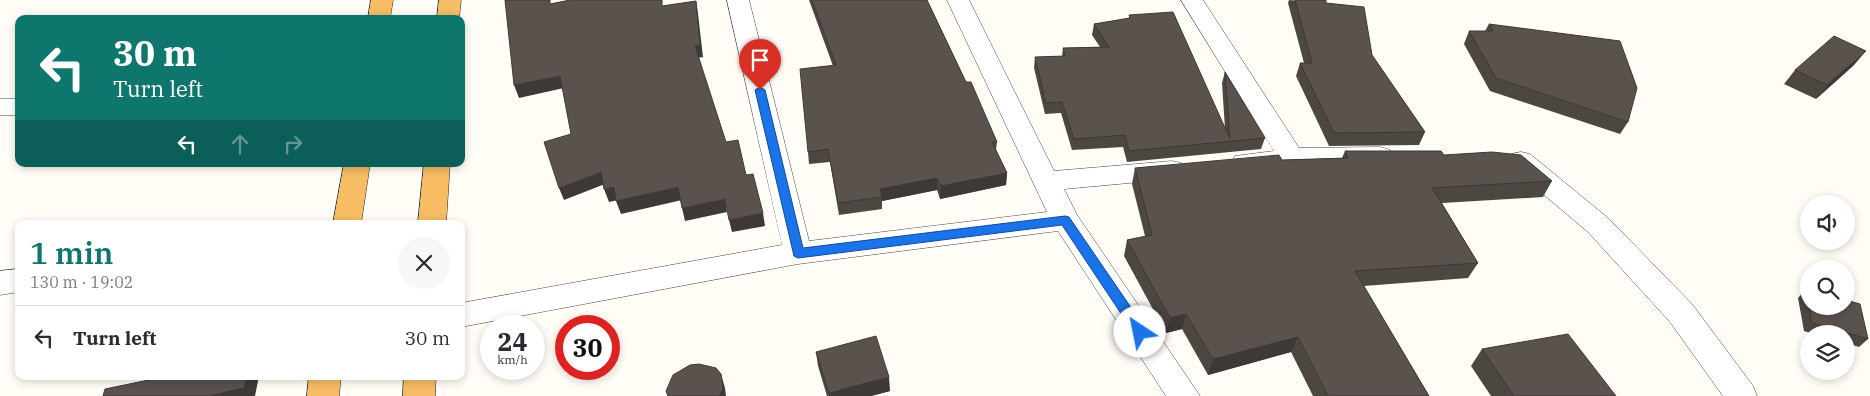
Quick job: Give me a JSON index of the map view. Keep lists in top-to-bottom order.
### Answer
{
  "page": {
    "turn": ["30 m", "Turn left"],
    "heading": ["1 min", "130 m · 19:02"],
    "list": [
      {
        "name": "Turn left",
        "value": "30 m"
      }
    ],
    "speed": "24 km/h",
    "limit": "30"
  }
}
